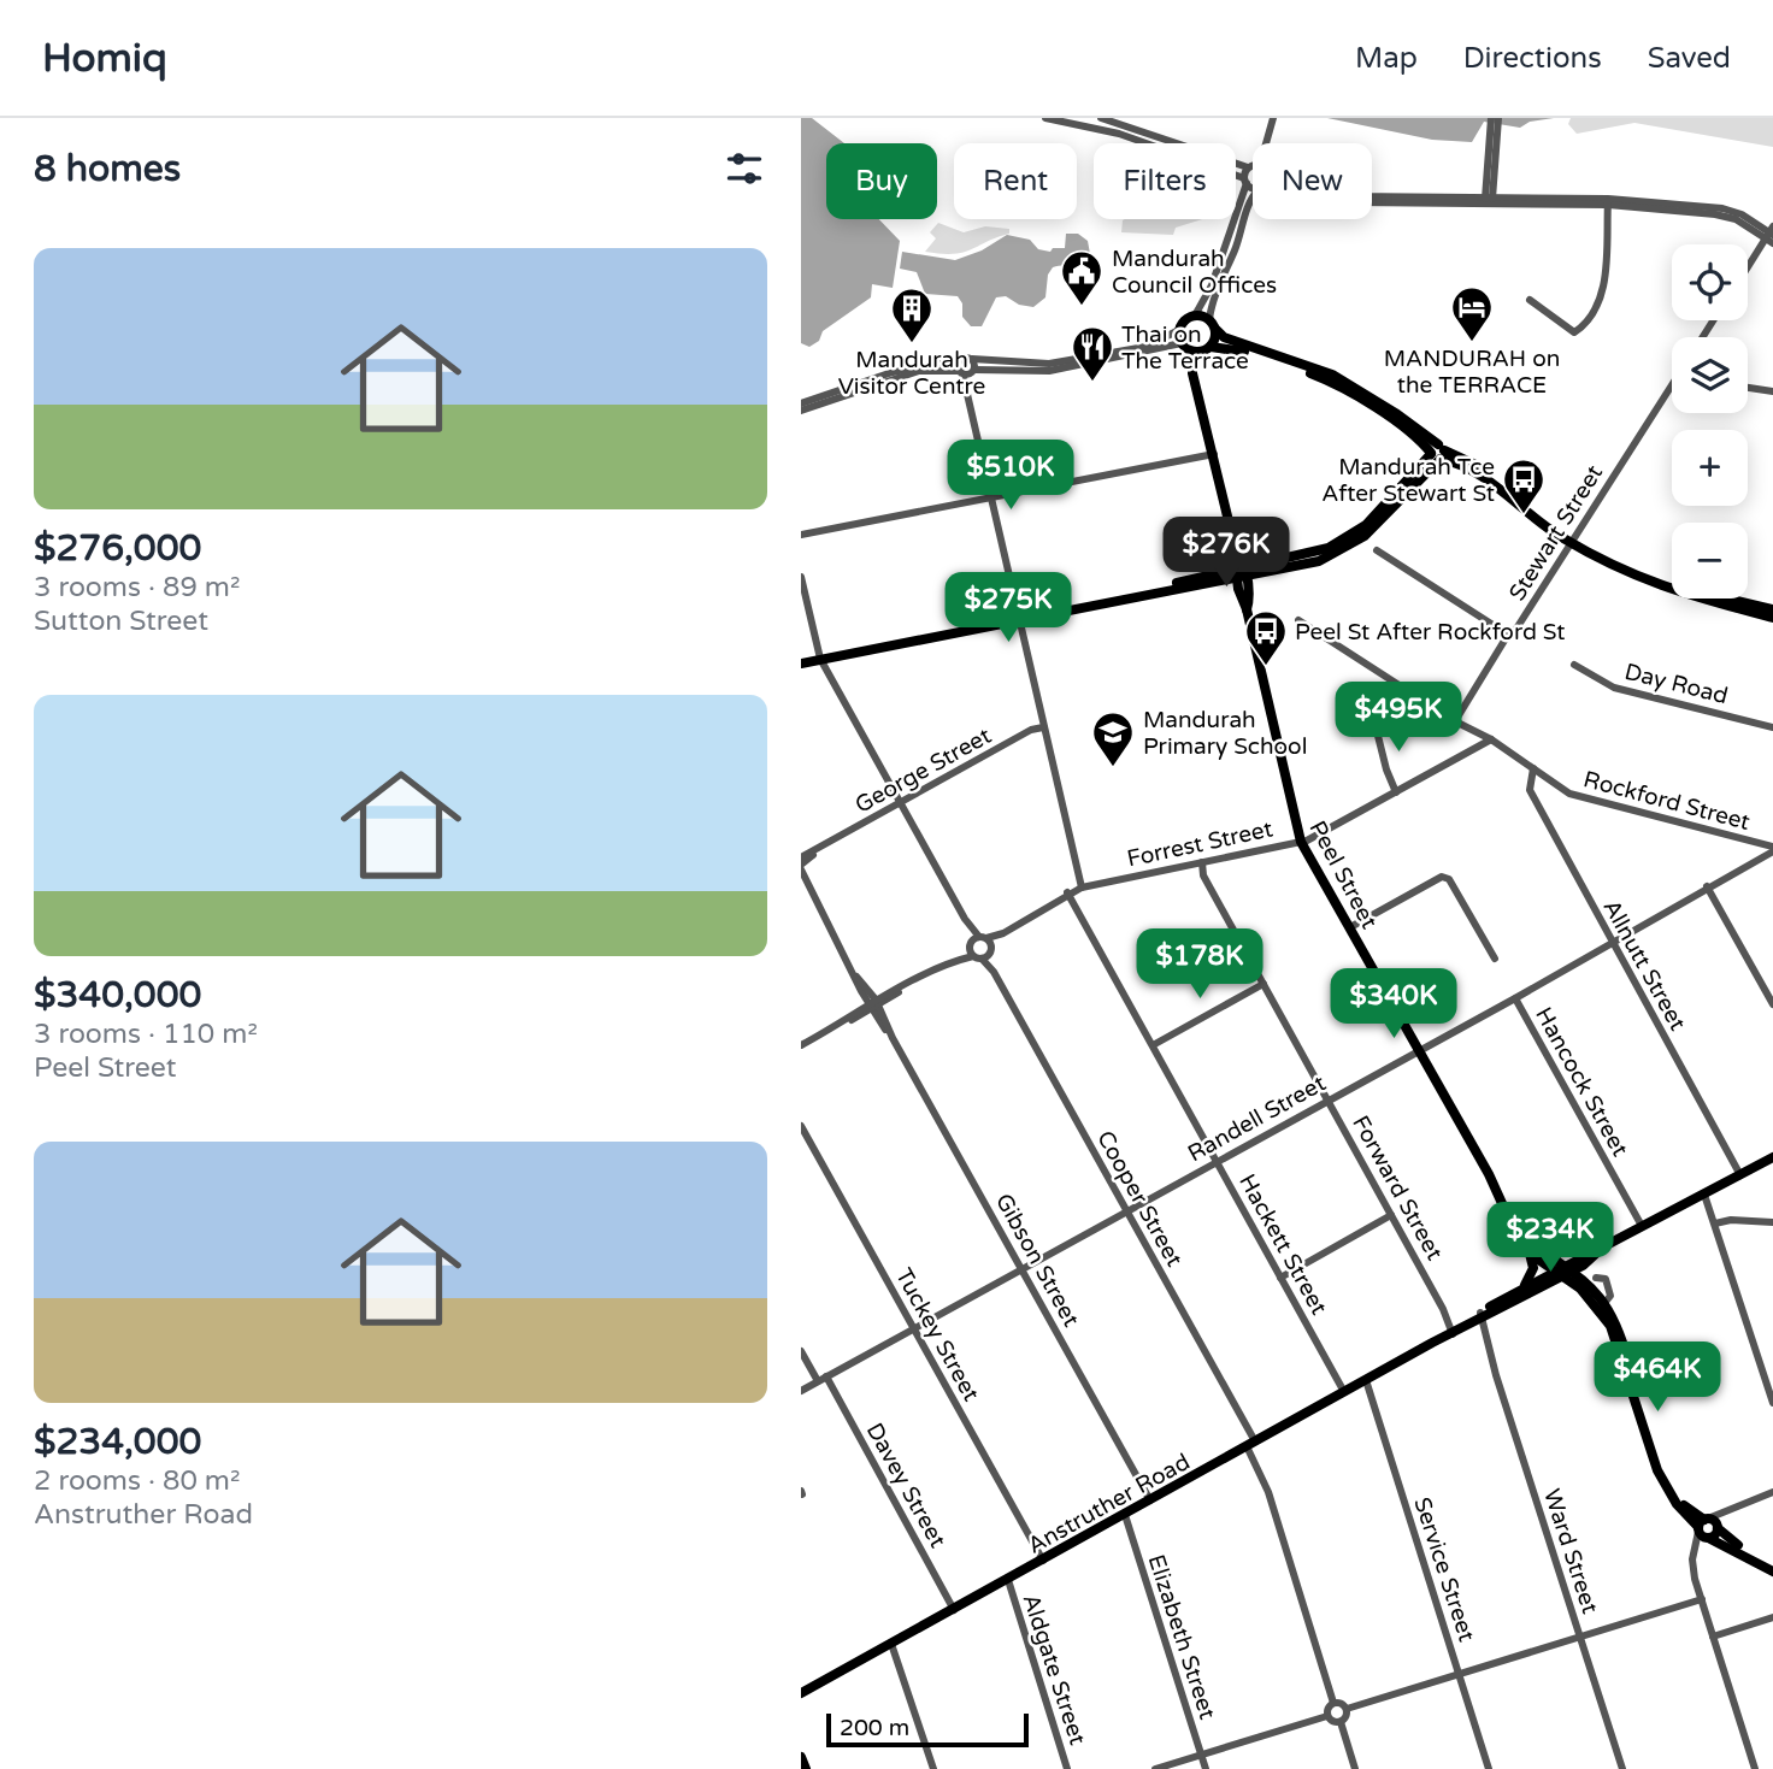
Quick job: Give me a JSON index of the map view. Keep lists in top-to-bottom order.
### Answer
{
  "streets": {
    "main road": ["Peel Street", "Anstruther Road"],
    "street": [
      "Stewart Street",
      "Day Road",
      "George Street",
      "Rockford Street",
      "Forrest Street",
      "Allnutt Street",
      "Hancock Street",
      "Randell Street",
      "Forward Street",
      "Cooper Street",
      "Hackett Street",
      "Gibson Street",
      "Tuckey Street",
      "Davey Street",
      "Ward Street",
      "Service Street",
      "Elizabeth Street",
      "Aldgate Street"
    ]
  },
  "crossings": [
    ["Stewart Street", "Rockford Street"],
    ["George Street", "Gibson Street"],
    ["Rockford Street", "Forrest Street"],
    ["Rockford Street", "Allnutt Street"],
    ["Rockford Street", "Randell Street"],
    ["Forrest Street", "Peel Street"],
    ["Forrest Street", "Forward Street"],
    ["Forrest Street", "Cooper Street"],
    ["Forrest Street", "Hackett Street"],
    ["Peel Street", "Randell Street"],
    ["Peel Street", "Anstruther Road"],
    ["Allnutt Street", "Randell Street"],
    ["Allnutt Street", "Anstruther Road"],
    ["Hancock Street", "Randell Street"],
    ["Hancock Street", "Anstruther Road"],
    ["Randell Street", "Forward Street"],
    ["Randell Street", "Cooper Street"],
    ["Randell Street", "Hackett Street"],
    ["Randell Street", "Gibson Street"],
    ["Randell Street", "Tuckey Street"],
    ["Randell Street", "Davey Street"],
    ["Forward Street", "Anstruther Road"],
    ["Cooper Street", "Anstruther Road"],
    ["Hackett Street", "Anstruther Road"],
    ["Gibson Street", "Anstruther Road"],
    ["Tuckey Street", "Anstruther Road"],
    ["Davey Street", "Anstruther Road"],
    ["Anstruther Road", "Ward Street"],
    ["Anstruther Road", "Service Street"],
    ["Anstruther Road", "Elizabeth Street"],
    ["Anstruther Road", "Aldgate Street"]
  ],
  "places": {
    "public building": ["Mandurah Council Offices"],
    "hotel": ["MANDURAH on the TERRACE"],
    "building": ["Mandurah Visitor Centre"],
    "restaurant": ["Thai on The Terrace"],
    "bus stop": ["Mandurah Tce After Stewart St", "Peel St After Rockford St"],
    "school or university": ["Mandurah Primary School"]
  },
  "scale_bar": "200 m",
  "page": {
    "header": "Homiq",
    "nav": ["Map", "Directions", "Saved"],
    "heading": "8 homes",
    "chip": [
      "Buy",
      "Rent",
      "Filters",
      "New"
    ],
    "list": [
      {
        "name": "$276,000",
        "note": "3 rooms · 89 m² · Sutton Street"
      },
      {
        "name": "$340,000",
        "note": "3 rooms · 110 m² · Peel Street"
      },
      {
        "name": "$234,000",
        "note": "2 rooms · 80 m² · Anstruther Road"
      }
    ],
    "map_buttons": ["+", "−"],
    "price": [
      "$510K",
      "$276K",
      "$275K",
      "$495K",
      "$178K",
      "$340K",
      "$234K",
      "$464K"
    ],
    "scale": "200 m"
  }
}
